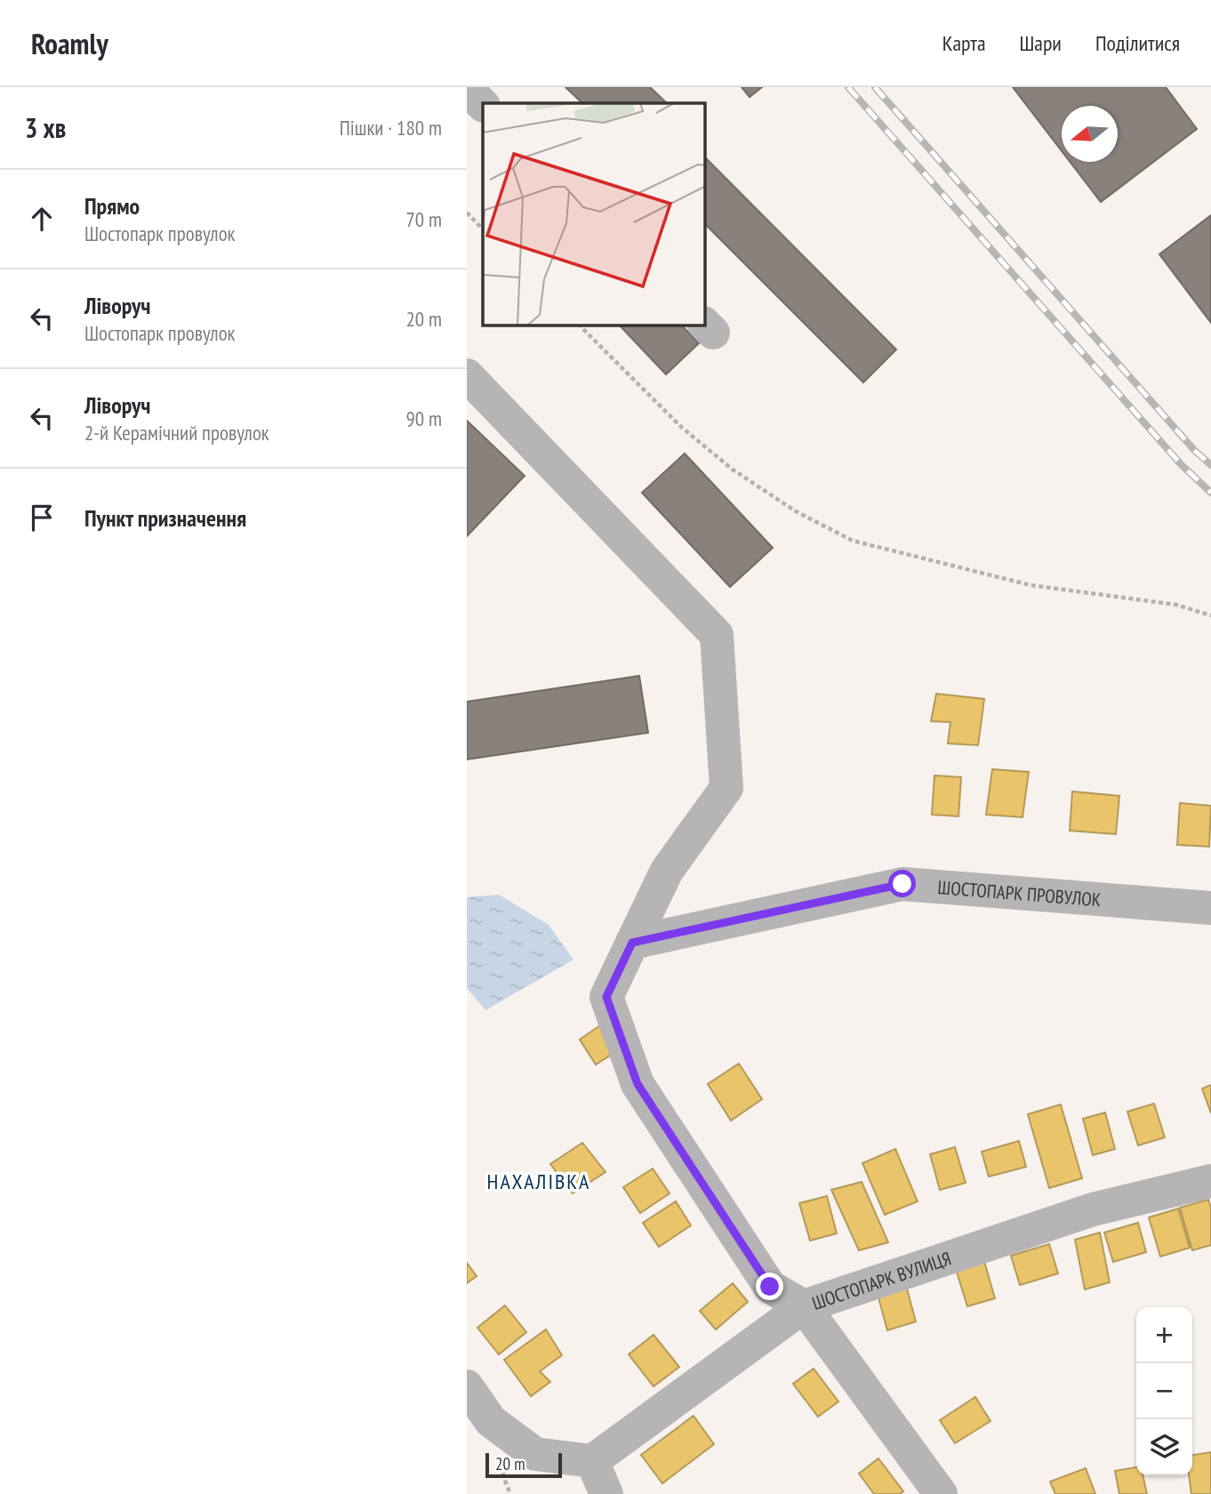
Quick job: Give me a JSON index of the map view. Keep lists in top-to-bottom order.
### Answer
{
  "streets": {
    "street": ["ШОСТОПАРК ПРОВУЛОК", "ШОСТОПАРК ВУЛИЦЯ"]
  },
  "districts": ["НАХАЛІВКА"],
  "scale_bar": "20 m",
  "north": "left",
  "page": {
    "header": "Roamly",
    "nav": ["Карта", "Шари", "Поділитися"],
    "heading": ["3 хв", "Пішки · 180 m"],
    "list": [
      ["Прямо", "Шостопарк провулок", "70 m"],
      ["Ліворуч", "Шостопарк провулок", "20 m"],
      ["Ліворуч", "2-й Керамічний провулок", "90 m"],
      "Пункт призначення"
    ],
    "map_buttons": ["+", "−"],
    "scale": "20 m"
  }
}
